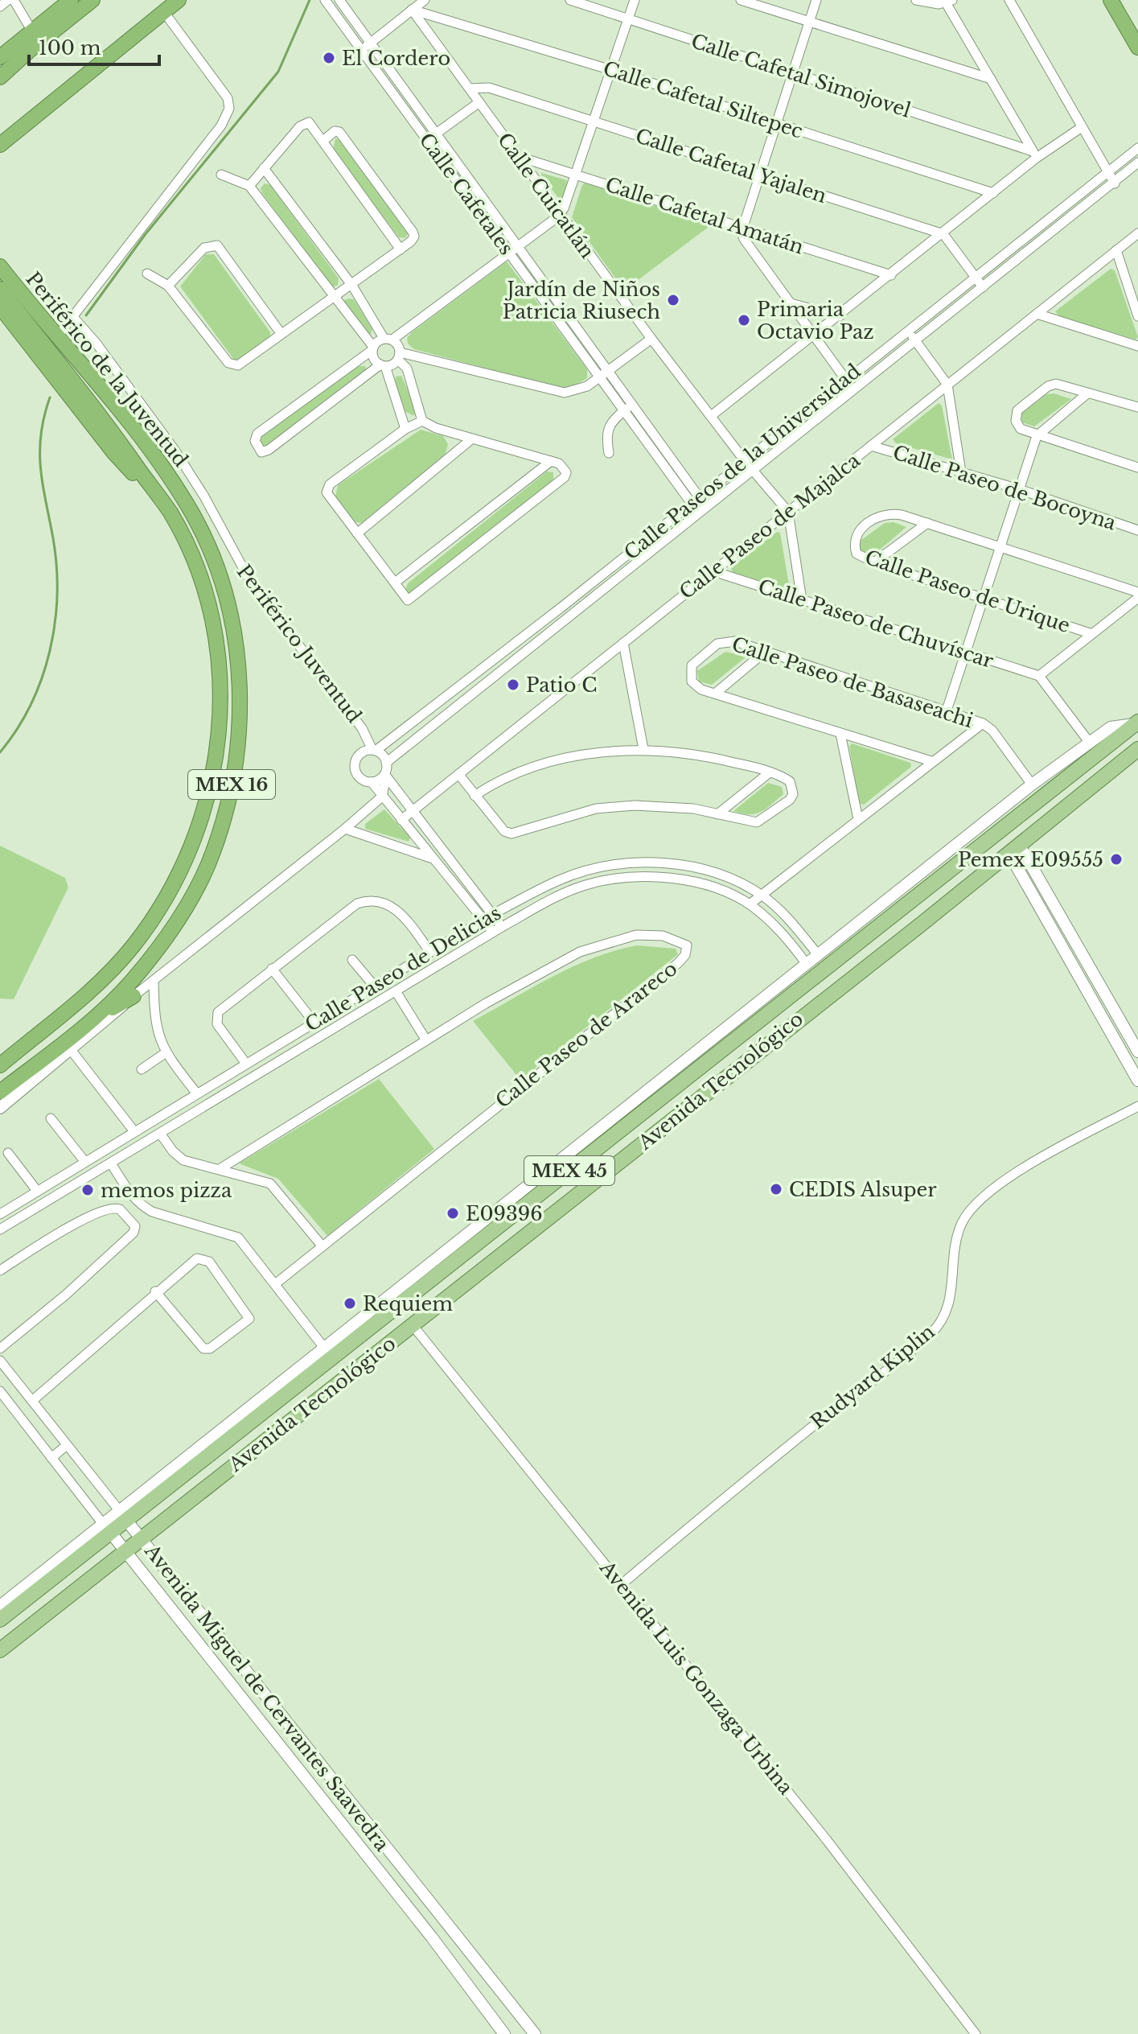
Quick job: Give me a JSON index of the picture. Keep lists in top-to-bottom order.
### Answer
{
  "streets": {
    "highway": ["Periférico de la Juventud", "MEX 16"],
    "main road": ["Avenida Tecnológico", "MEX 45"],
    "street": [
      "Calle Cafetal Simojovel",
      "Calle Cafetal Siltepec",
      "Calle Cafetal Yajalen",
      "Calle Cafetales",
      "Calle Cuicatlán",
      "Calle Cafetal Amatán",
      "Calle Paseos de la Universidad",
      "Calle Paseo de Bocoyna",
      "Calle Paseo de Majalca",
      "Calle Paseo de Urique",
      "Calle Paseo de Chuvíscar",
      "Periférico Juventud",
      "Calle Paseo de Basaseachi",
      "Calle Paseo de Delicias",
      "Calle Paseo de Arareco",
      "Rudyard Kiplin",
      "Avenida Luis Gonzaga Urbina",
      "Avenida Miguel de Cervantes Saavedra"
    ]
  },
  "crossings": [
    ["Calle Cafetal Siltepec", "Calle Cuicatlán"],
    ["Calle Cafetal Yajalen", "Calle Cuicatlán"],
    ["Calle Cafetales", "Calle Paseos de la Universidad"],
    ["Calle Cuicatlán", "Calle Cafetal Amatán"],
    ["Calle Cuicatlán", "Calle Paseos de la Universidad"],
    ["Calle Cuicatlán", "Calle Paseo de Majalca"],
    ["Periférico de la Juventud", "MEX 16"],
    ["Calle Paseos de la Universidad", "Periférico Juventud"],
    ["Calle Paseo de Bocoyna", "Calle Paseo de Majalca"],
    ["Calle Paseo de Majalca", "Calle Paseo de Chuvíscar"],
    ["Avenida Tecnológico", "Avenida Luis Gonzaga Urbina"],
    ["Avenida Tecnológico", "Avenida Miguel de Cervantes Saavedra"],
    ["Rudyard Kiplin", "Avenida Luis Gonzaga Urbina"]
  ],
  "places": [
    "El Cordero",
    "Jardín de Niños Patricia Riusech",
    "Primaria Octavio Paz",
    "Patio C",
    "Pemex E09555",
    "CEDIS Alsuper",
    "memos pizza",
    "E09396",
    "Requiem"
  ],
  "scale_bar": "100 m"
}
